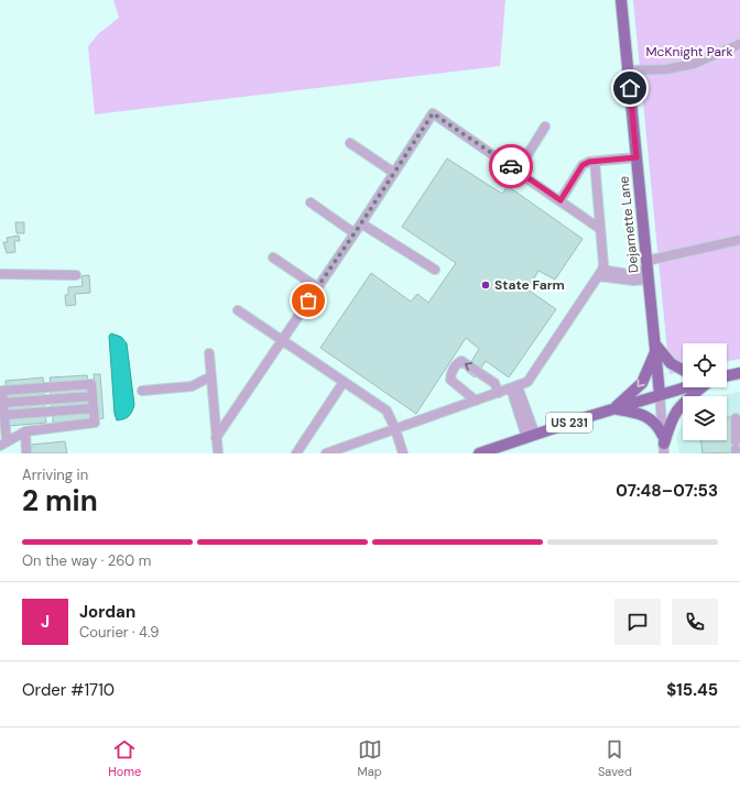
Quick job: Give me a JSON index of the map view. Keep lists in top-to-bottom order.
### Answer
{
  "streets": {
    "main road": ["Dejarnette Lane", "US 231"]
  },
  "crossings": [
    ["Dejarnette Lane", "US 231"]
  ],
  "parks": ["McKnight Park"],
  "places": ["State Farm"],
  "page": {
    "heading": ["2 min", "Arriving in", "07:48–07:53"],
    "panel": [
      "Jordan",
      "Courier · 4.9",
      "Order #1710",
      "$15.45"
    ],
    "bar": "On the way · 260 m",
    "round": "J",
    "tabs": ["Home", "Map", "Saved"]
  }
}
